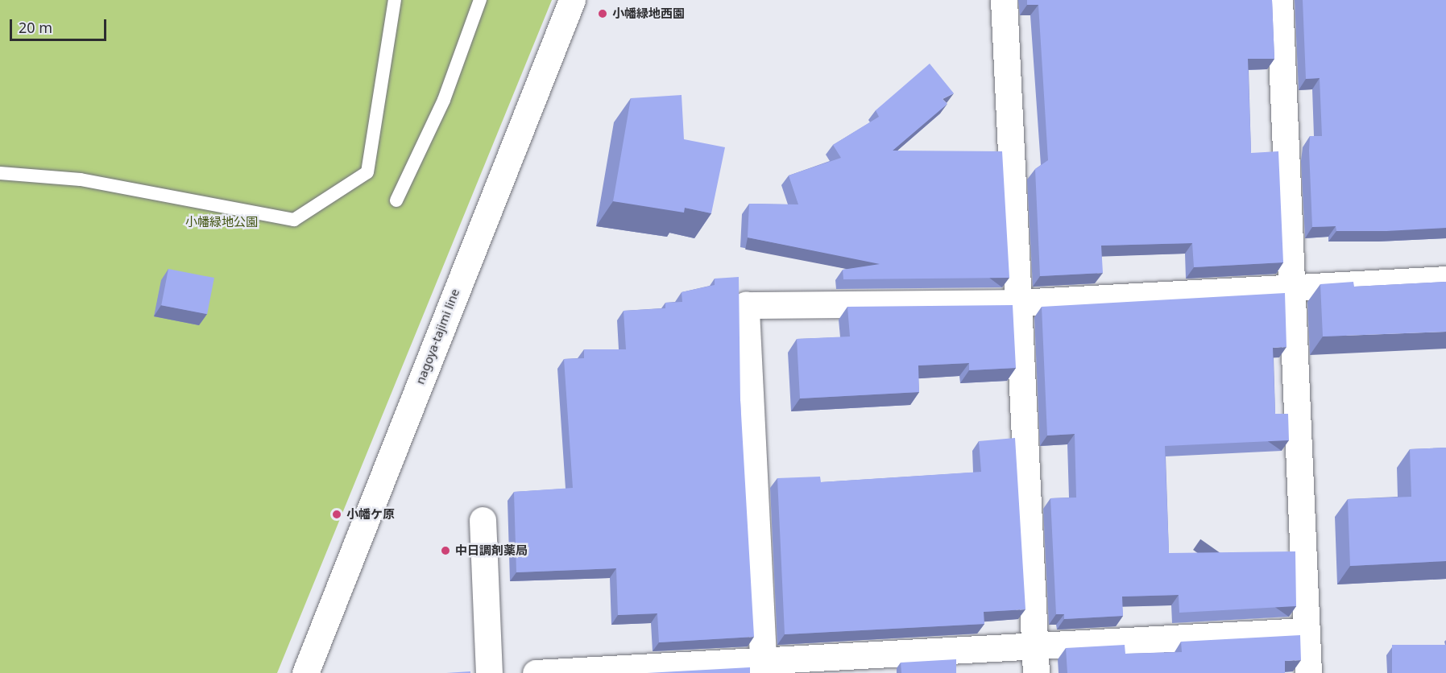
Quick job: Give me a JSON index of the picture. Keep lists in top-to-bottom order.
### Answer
{
  "streets": {
    "street": ["nagoya-tajimi line"]
  },
  "parks": ["小幡緑地公園"],
  "places": ["小幡緑地西園", "小幡ケ原", "中日調剤薬局"],
  "scale_bar": "20 m"
}
